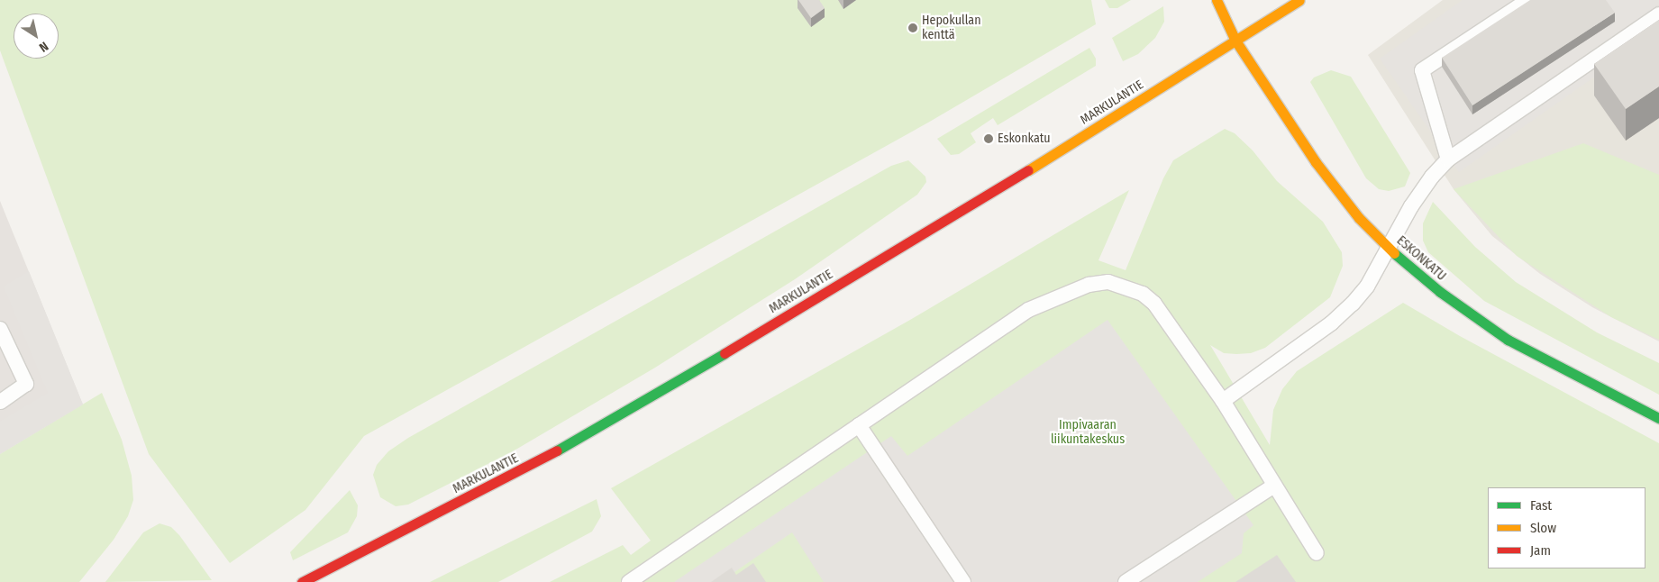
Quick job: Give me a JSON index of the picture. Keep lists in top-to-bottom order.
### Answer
{
  "streets": {
    "main road": ["MARKULANTIE", "ESKONKATU"]
  },
  "crossings": [
    ["MARKULANTIE", "ESKONKATU"]
  ],
  "parks": ["Impivaaran liikuntakeskus"],
  "places": ["Hepokullan kenttä", "Eskonkatu"],
  "legend": ["Fast", "Slow", "Jam"],
  "north": "bottom right"
}
